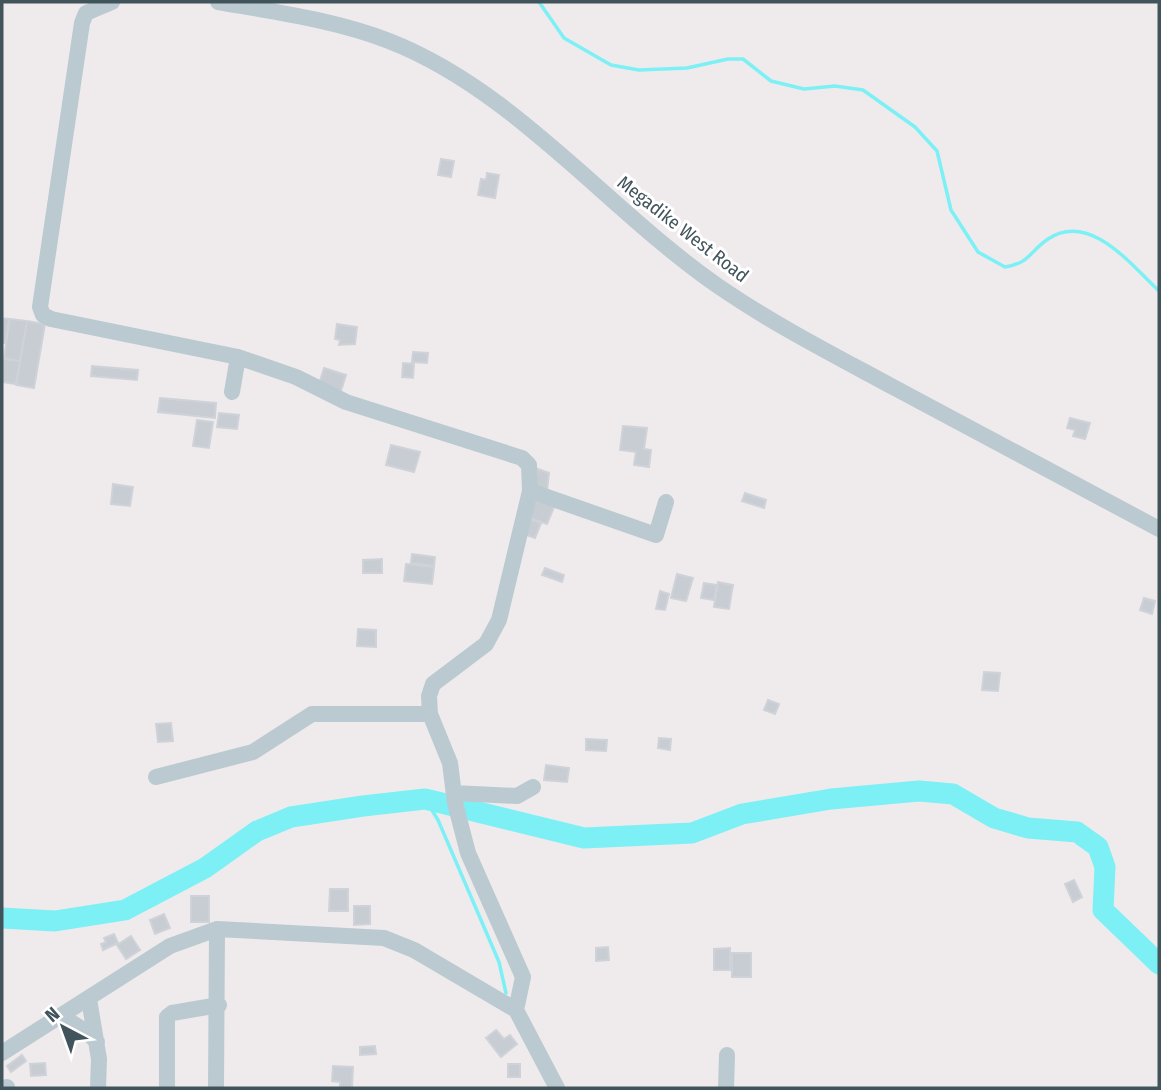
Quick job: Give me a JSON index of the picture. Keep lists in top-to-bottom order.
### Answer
{
  "streets": {
    "street": ["Megadike West Road"]
  },
  "north": "top left"
}
